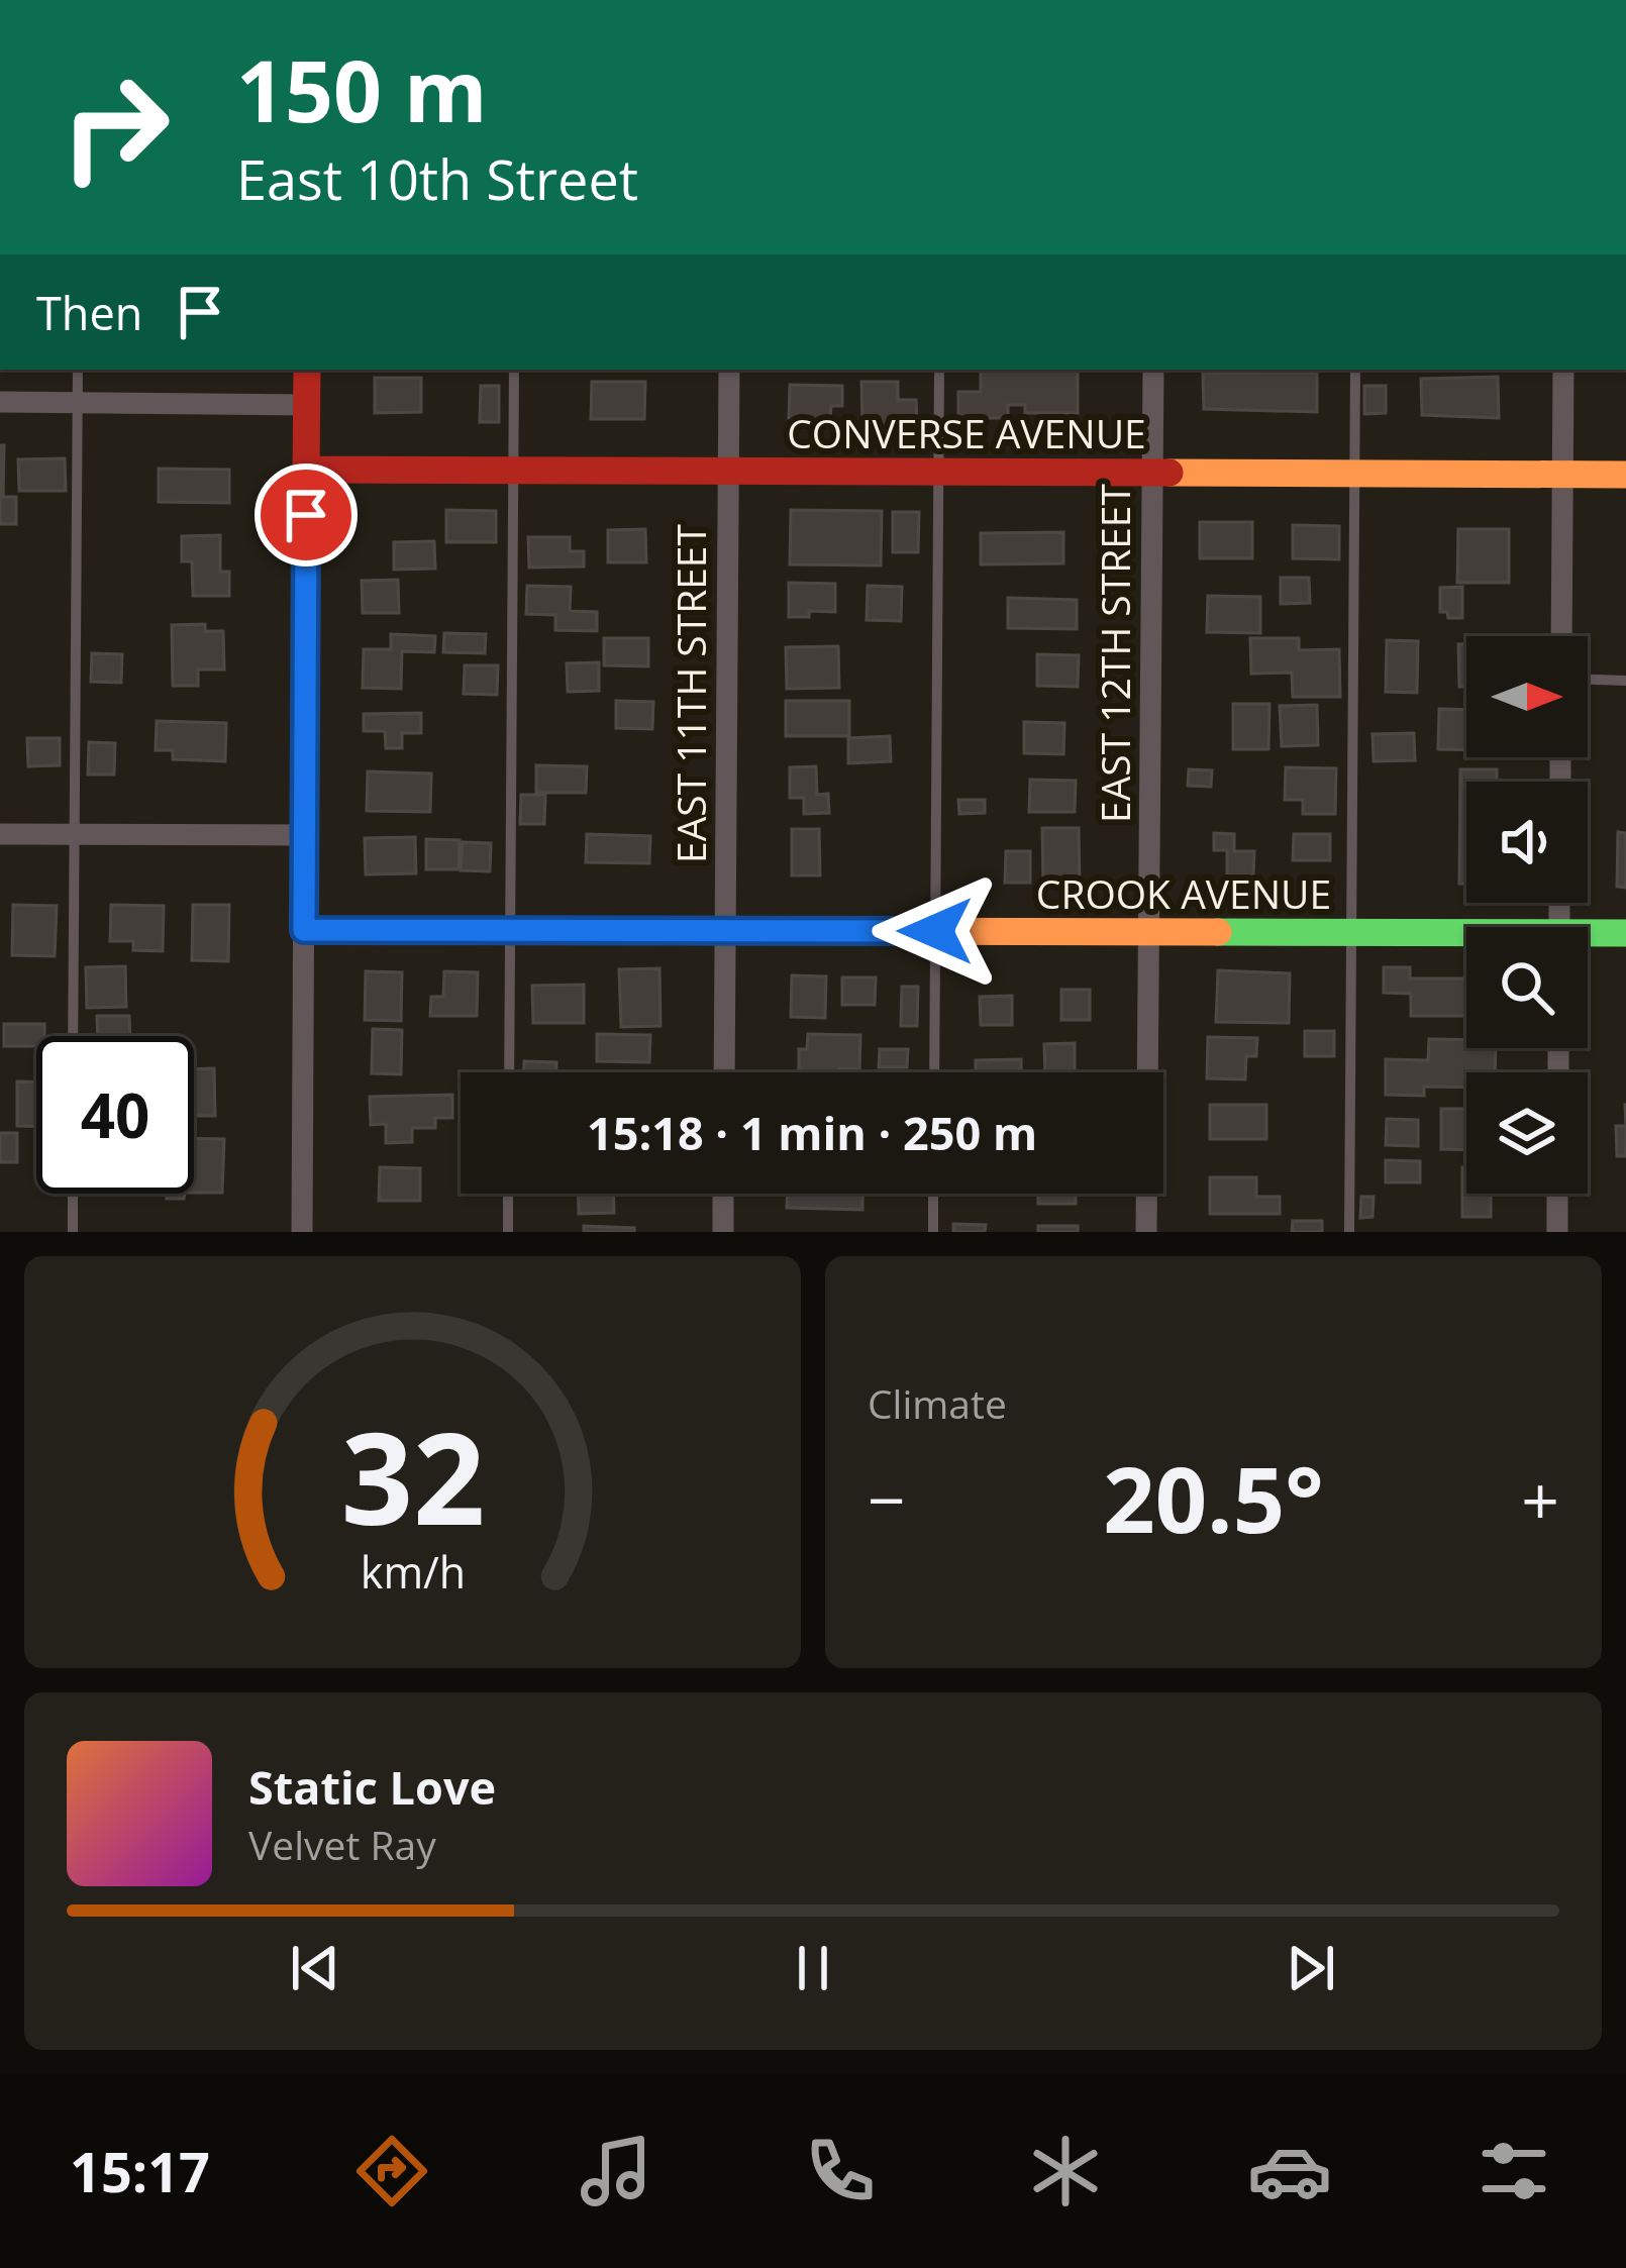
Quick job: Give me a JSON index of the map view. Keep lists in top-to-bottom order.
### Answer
{
  "streets": {
    "street": [
      "CONVERSE AVENUE",
      "EAST 12TH STREET",
      "EAST 11TH STREET",
      "CROOK AVENUE"
    ]
  },
  "crossings": [
    ["CONVERSE AVENUE", "EAST 12TH STREET"],
    ["CONVERSE AVENUE", "EAST 11TH STREET"],
    ["EAST 12TH STREET", "CROOK AVENUE"],
    ["EAST 11TH STREET", "CROOK AVENUE"]
  ],
  "north": "right",
  "page": {
    "turn": ["150 m", "East 10th Street"],
    "then": "Then",
    "limit": "40",
    "trip": "15:18 · 1 min · 250 m",
    "tile": "Climate",
    "heat": ["−", "20.5°", "+"],
    "song": ["Static Love", "Velvet Ray"],
    "tabs": "15:17",
    "gauge": ["32", "km/h"]
  }
}
